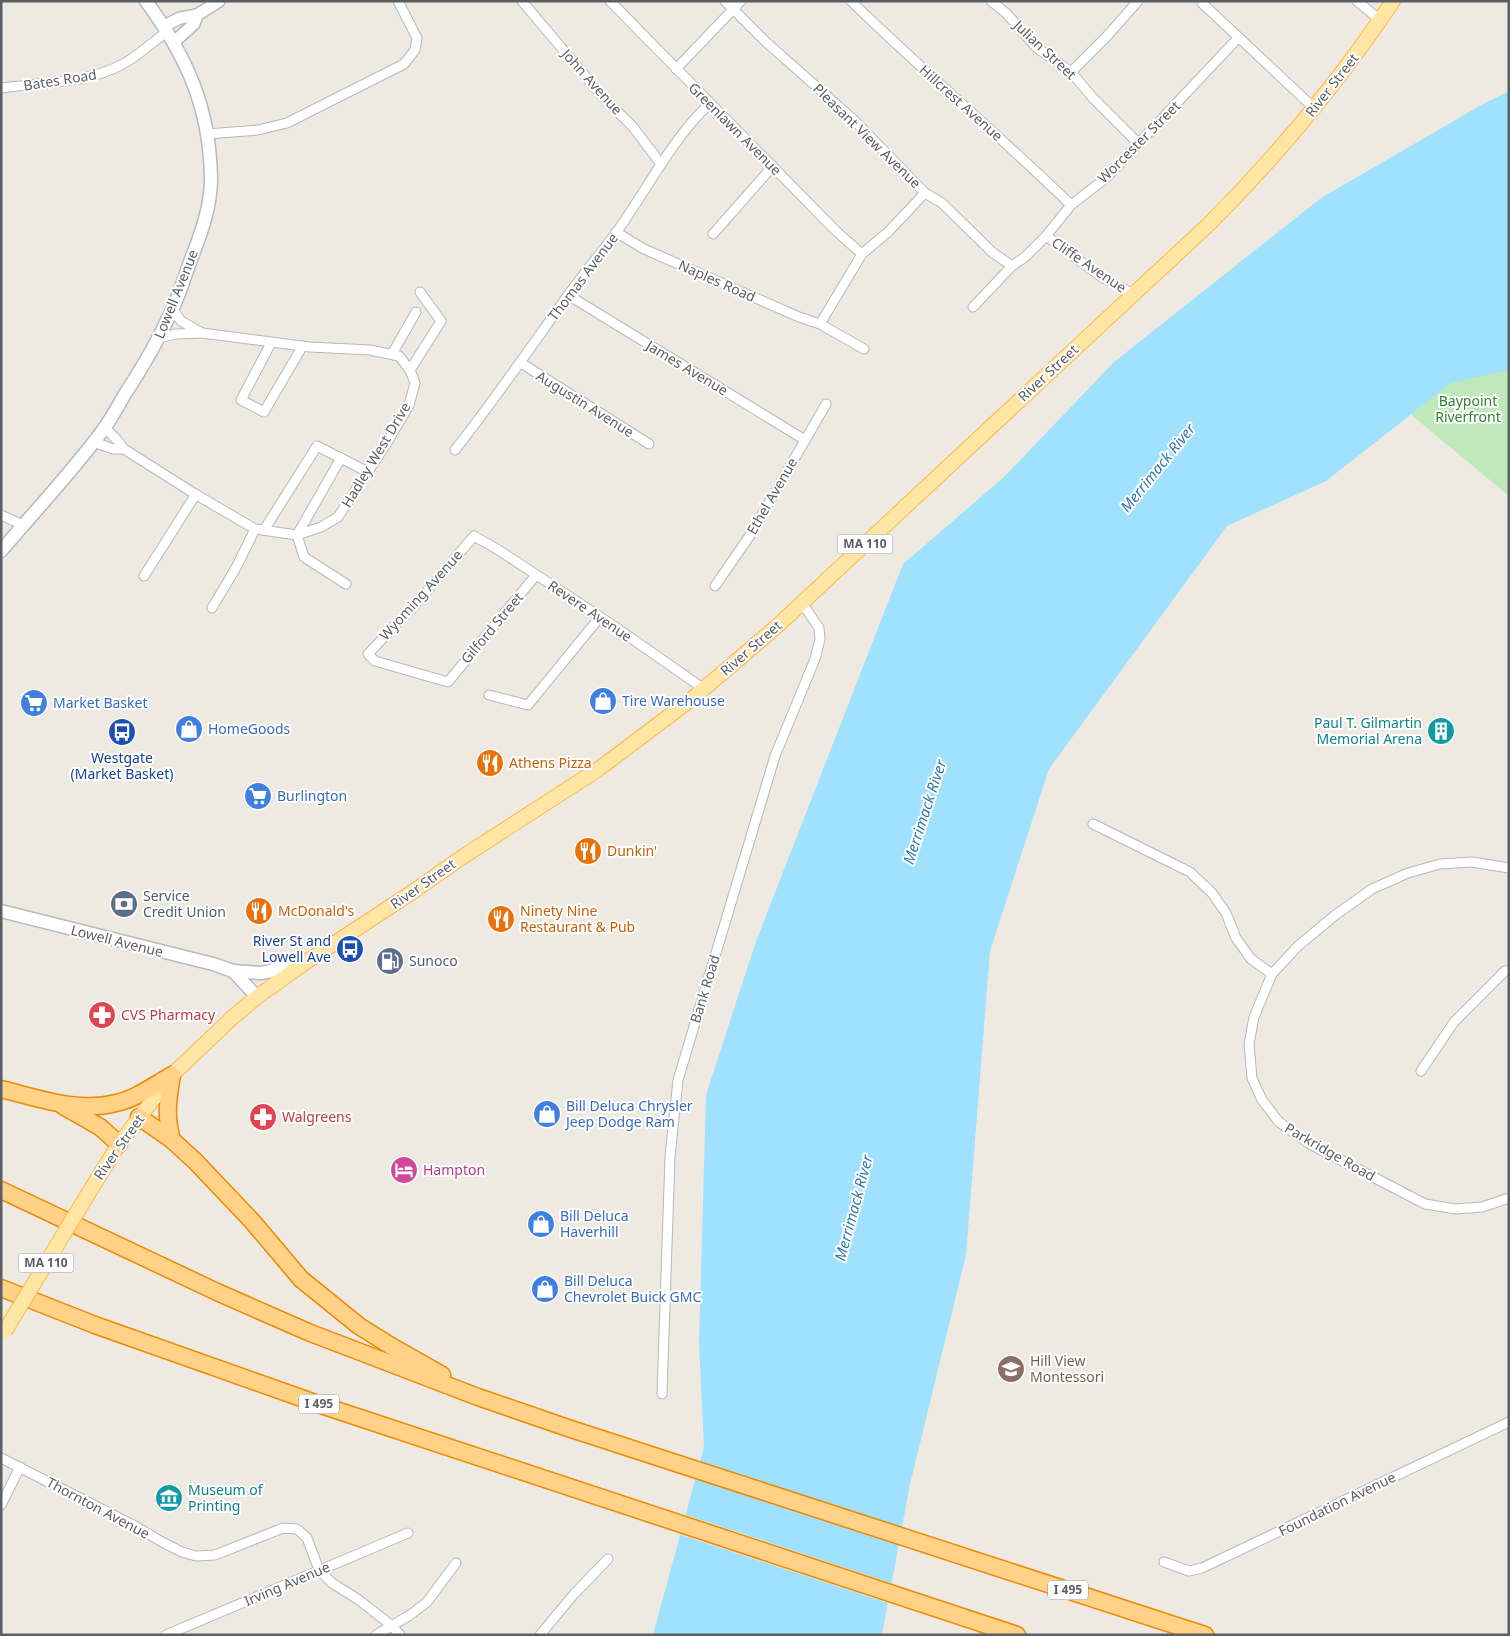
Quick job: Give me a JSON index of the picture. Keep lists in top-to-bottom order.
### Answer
{
  "streets": {
    "highway": ["I 495"],
    "main road": ["River Street", "Lowell Avenue", "MA 110"],
    "street": [
      "Julian Street",
      "Bates Road",
      "John Avenue",
      "Hillcrest Avenue",
      "Greenlawn Avenue",
      "Pleasant View Avenue",
      "Worcester Street",
      "Cliffe Avenue",
      "Thomas Avenue",
      "Naples Road",
      "James Avenue",
      "Augustin Avenue",
      "Hadley West Drive",
      "Ethel Avenue",
      "Wyoming Avenue",
      "Revere Avenue",
      "Gilford Street",
      "Bank Road",
      "Parkridge Road",
      "Foundation Avenue",
      "Thornton Avenue",
      "Irving Avenue"
    ]
  },
  "crossings": [
    ["Julian Street", "Worcester Street"],
    ["Bates Road", "Lowell Avenue"],
    ["John Avenue", "Thomas Avenue"],
    ["River Street", "Cliffe Avenue"],
    ["River Street", "Lowell Avenue"],
    ["River Street", "Revere Avenue"],
    ["River Street", "Bank Road"],
    ["Hillcrest Avenue", "Worcester Street"],
    ["Greenlawn Avenue", "Thomas Avenue"],
    ["Pleasant View Avenue", "Worcester Street"],
    ["Worcester Street", "Cliffe Avenue"],
    ["Thomas Avenue", "Naples Road"],
    ["Thomas Avenue", "James Avenue"],
    ["Thomas Avenue", "Augustin Avenue"],
    ["Lowell Avenue", "Hadley West Drive"],
    ["James Avenue", "Ethel Avenue"],
    ["Wyoming Avenue", "Revere Avenue"],
    ["Wyoming Avenue", "Gilford Street"],
    ["Revere Avenue", "Gilford Street"],
    ["Thornton Avenue", "Irving Avenue"]
  ],
  "water": ["Merrimack River"],
  "parks": ["Baypoint Riverfront"],
  "places": {
    "shop": [
      "Tire Warehouse",
      "HomeGoods",
      "Bill Deluca Chrysler Jeep Dodge Ram",
      "Bill Deluca Haverhill",
      "Bill Deluca Chevrolet Buick GMC"
    ],
    "supermarket": ["Market Basket", "Burlington"],
    "building": ["Paul T. Gilmartin Memorial Arena"],
    "bus stop": ["Westgate (Market Basket)", "River St and Lowell Ave"],
    "restaurant": [
      "Athens Pizza",
      "Dunkin'",
      "McDonald's",
      "Ninety Nine Restaurant & Pub"
    ],
    "bank": ["Service Credit Union"],
    "fuel station": ["Sunoco"],
    "pharmacy": ["CVS Pharmacy", "Walgreens"],
    "hotel": ["Hampton"],
    "school or university": ["Hill View Montessori"],
    "museum": ["Museum of Printing"]
  }
}
